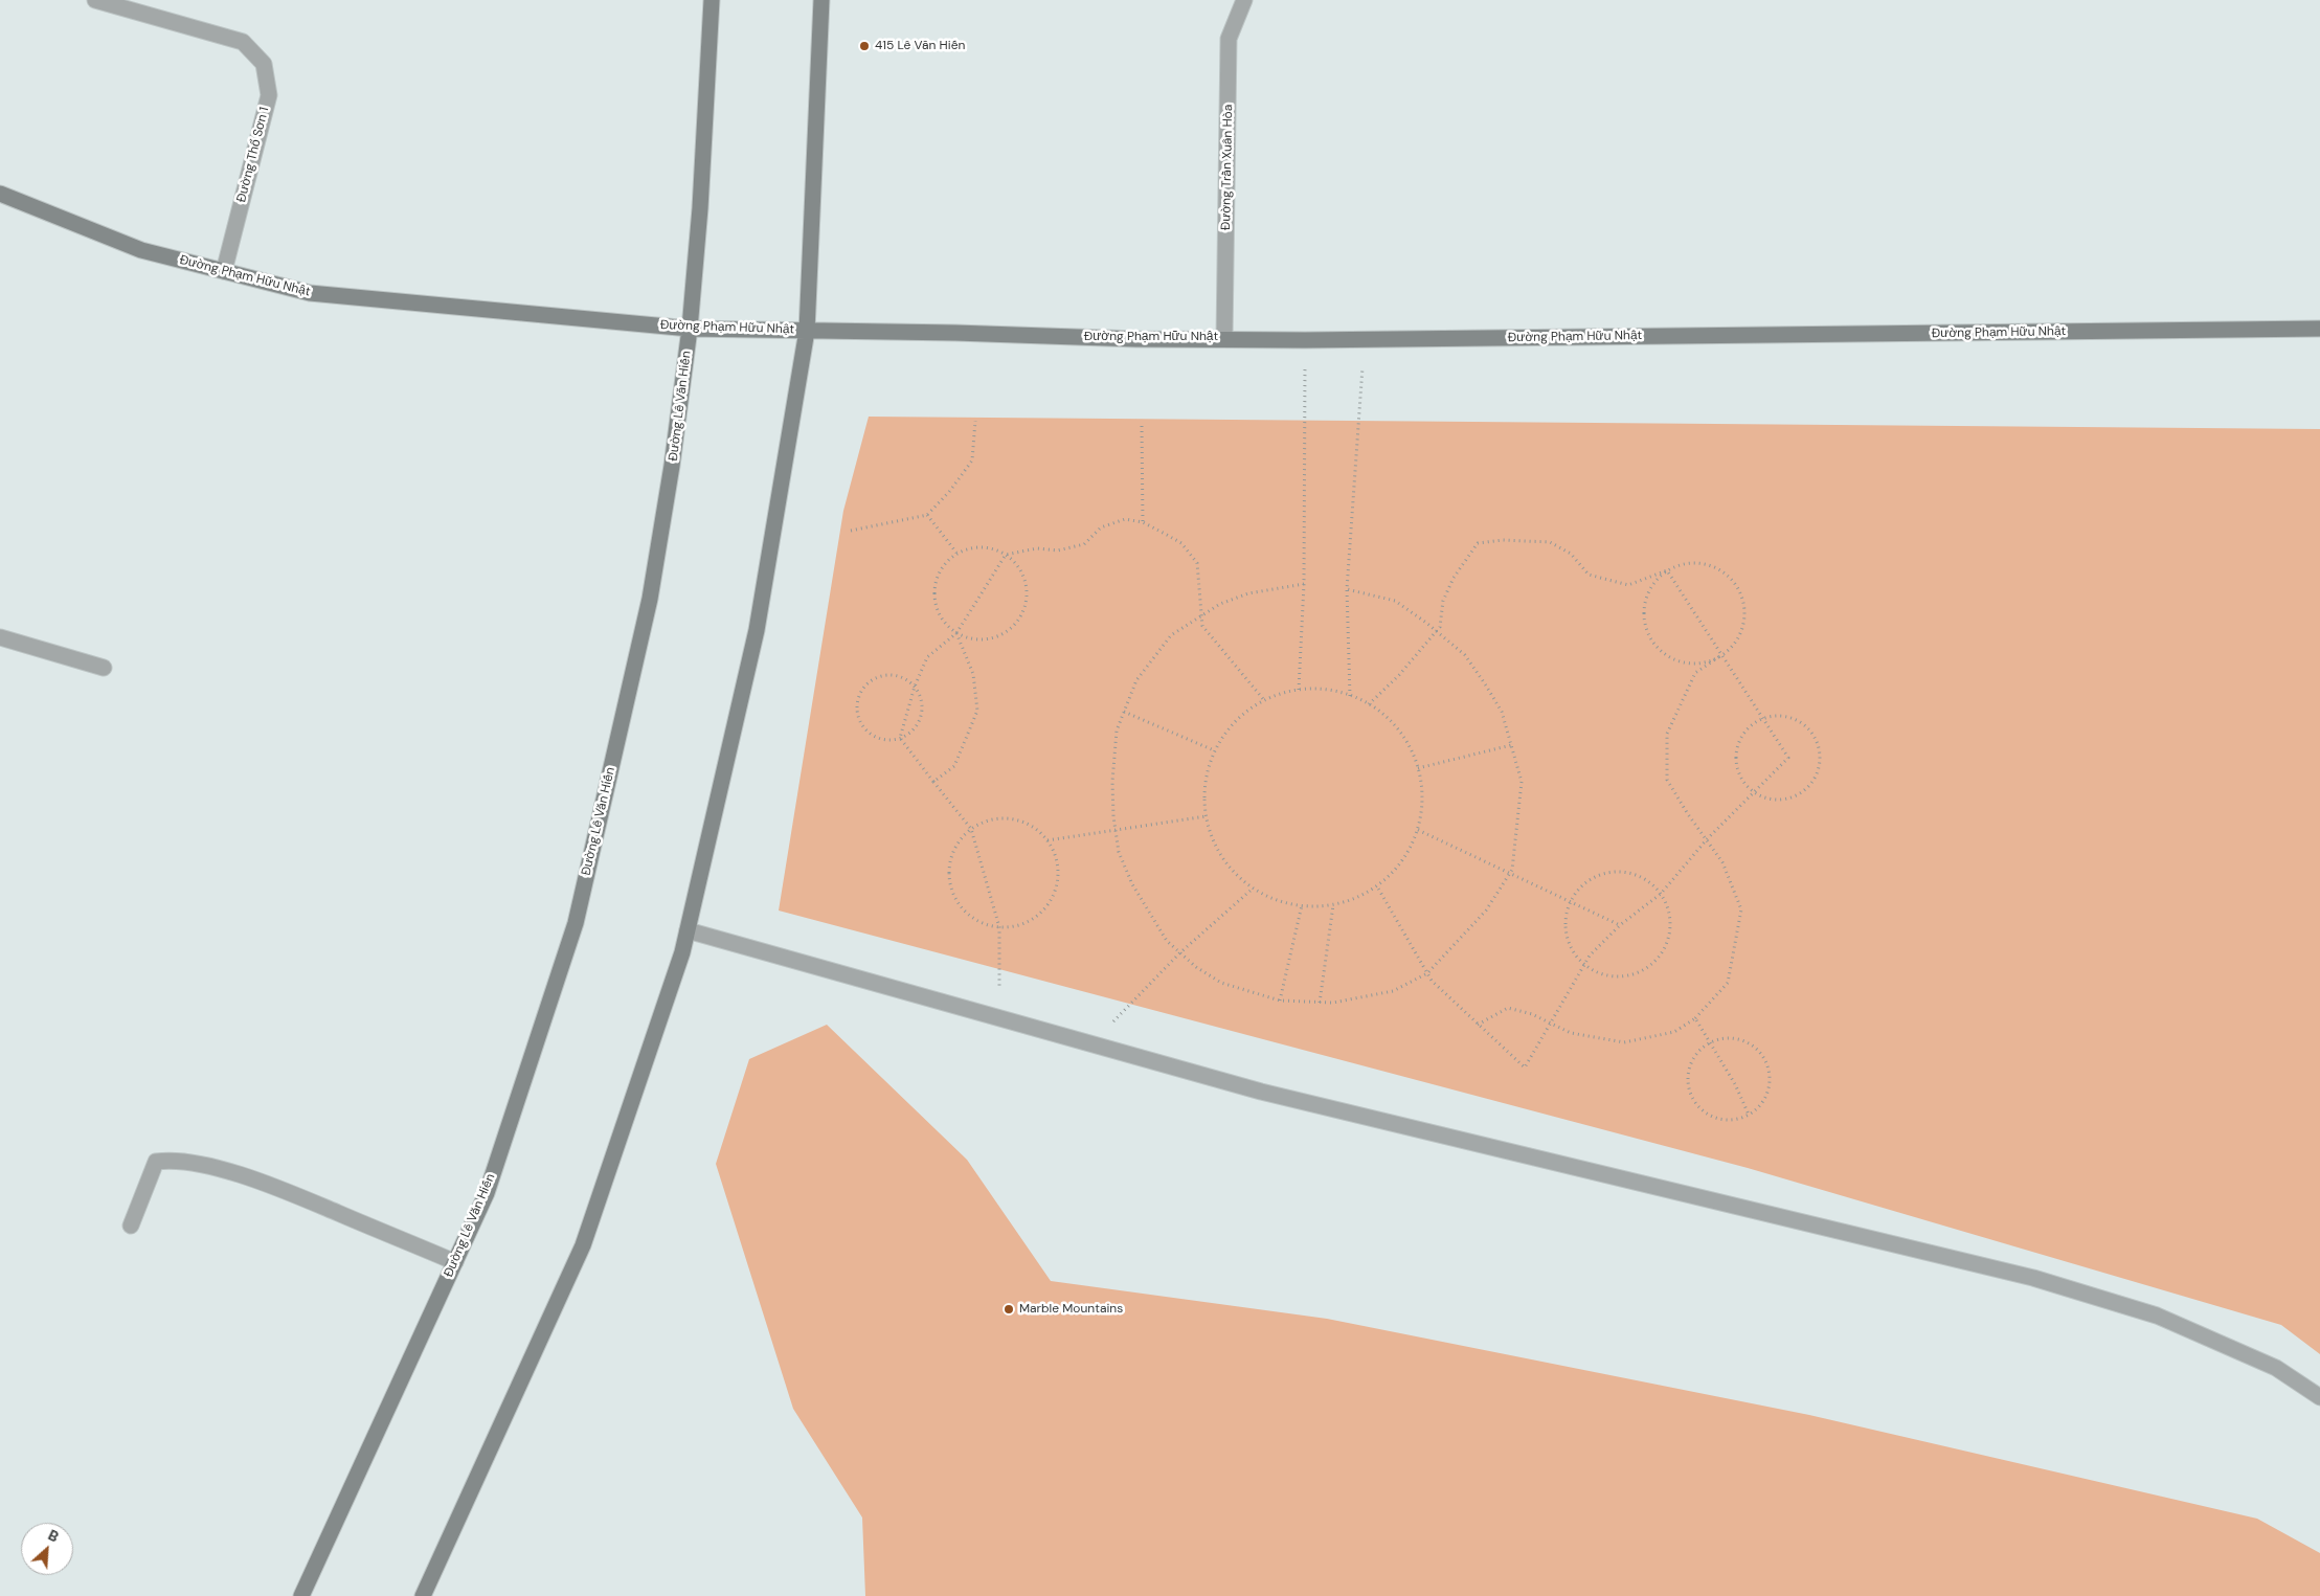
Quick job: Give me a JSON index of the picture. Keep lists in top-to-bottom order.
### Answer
{
  "streets": {
    "main road": ["Đường Phạm Hữu Nhật", "Đường Lê Văn Hiến"],
    "street": ["Đường Thổ Sơn 1", "Đường Trần Xuân Hòa"]
  },
  "crossings": [
    ["Đường Thổ Sơn 1", "Đường Phạm Hữu Nhật"],
    ["Đường Trần Xuân Hòa", "Đường Phạm Hữu Nhật"],
    ["Đường Phạm Hữu Nhật", "Đường Lê Văn Hiến"]
  ],
  "places": ["415 Lê Văn Hiến", "Marble Mountains"],
  "north": "top right"
}
